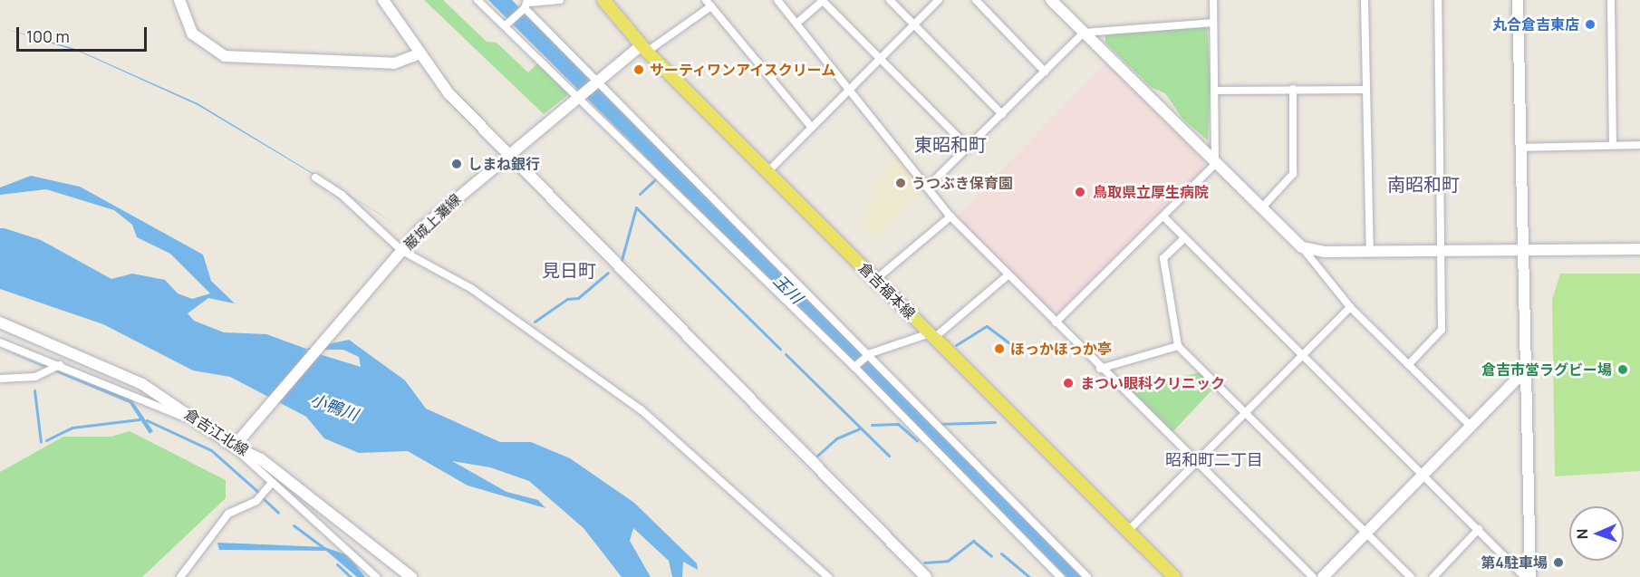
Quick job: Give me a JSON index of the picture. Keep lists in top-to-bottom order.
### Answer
{
  "streets": {
    "main road": ["倉吉福本線"],
    "street": ["巌城上灘線", "倉吉江北線"]
  },
  "crossings": [
    ["巌城上灘線", "倉吉福本線"],
    ["巌城上灘線", "倉吉江北線"]
  ],
  "districts": [
    "東昭和町",
    "南昭和町",
    "見日町",
    "昭和町二丁目"
  ],
  "water": ["玉川", "小鴨川"],
  "places": [
    "丸合倉吉東店",
    "サーティワンアイスクリーム",
    "しまね銀行",
    "うつぶき保育園",
    "鳥取県立厚生病院",
    "ほっかほっか亭",
    "倉吉市営ラグビー場",
    "まつい眼科クリニック",
    "第4駐車場"
  ],
  "scale_bar": "100 m",
  "north": "left"
}
